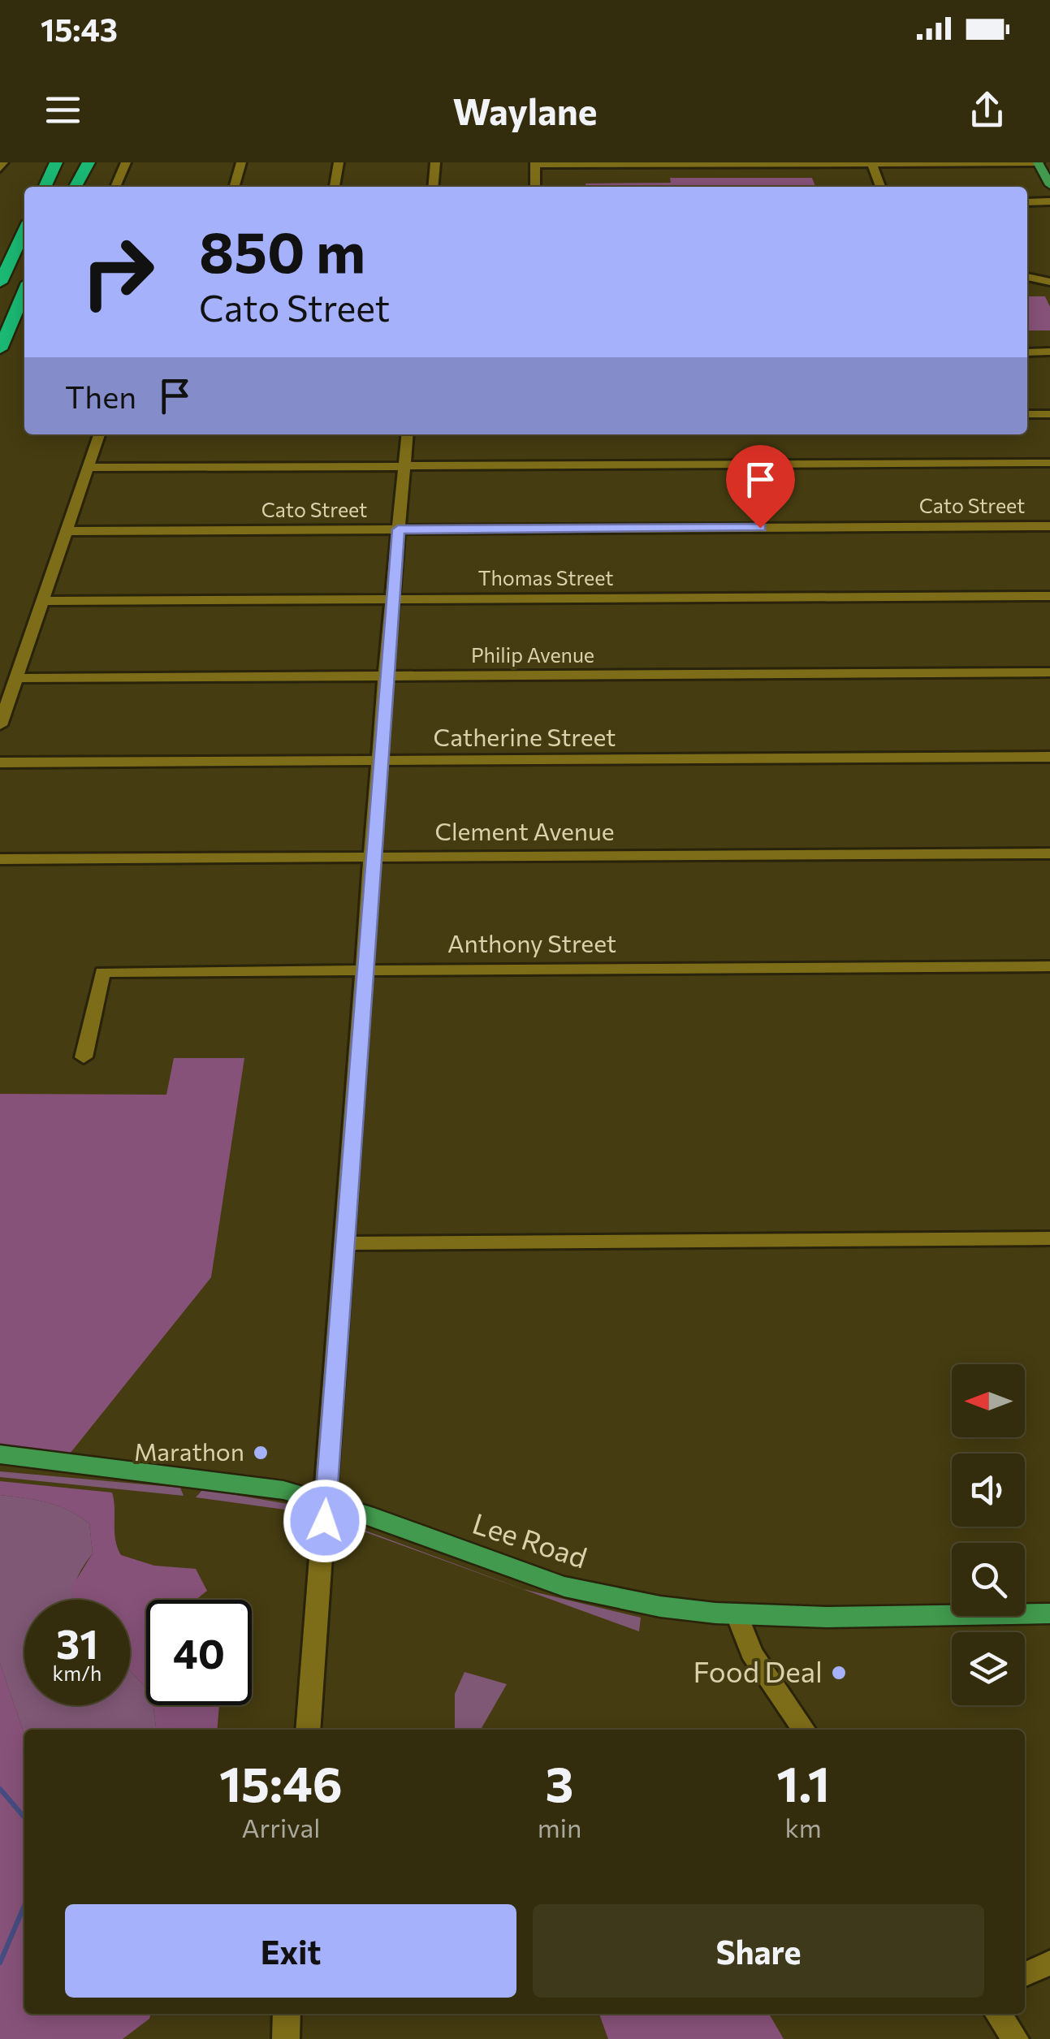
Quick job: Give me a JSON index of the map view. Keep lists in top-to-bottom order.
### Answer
{
  "streets": {
    "main road": ["Lee Road"],
    "street": [
      "Cato Street",
      "Thomas Street",
      "Philip Avenue",
      "Catherine Street",
      "Clement Avenue",
      "Anthony Street"
    ]
  },
  "places": ["Marathon", "Food Deal"],
  "north": "left",
  "page": {
    "status": "15:43",
    "header": "Waylane",
    "turn": ["850 m", "Cato Street"],
    "then": "Then",
    "speed": "31 km/h",
    "limit": "40",
    "eta": [
      "15:46",
      "Arrival",
      "3",
      "min",
      "1.1",
      "km"
    ],
    "buttons": ["Exit", "Share"]
  }
}
